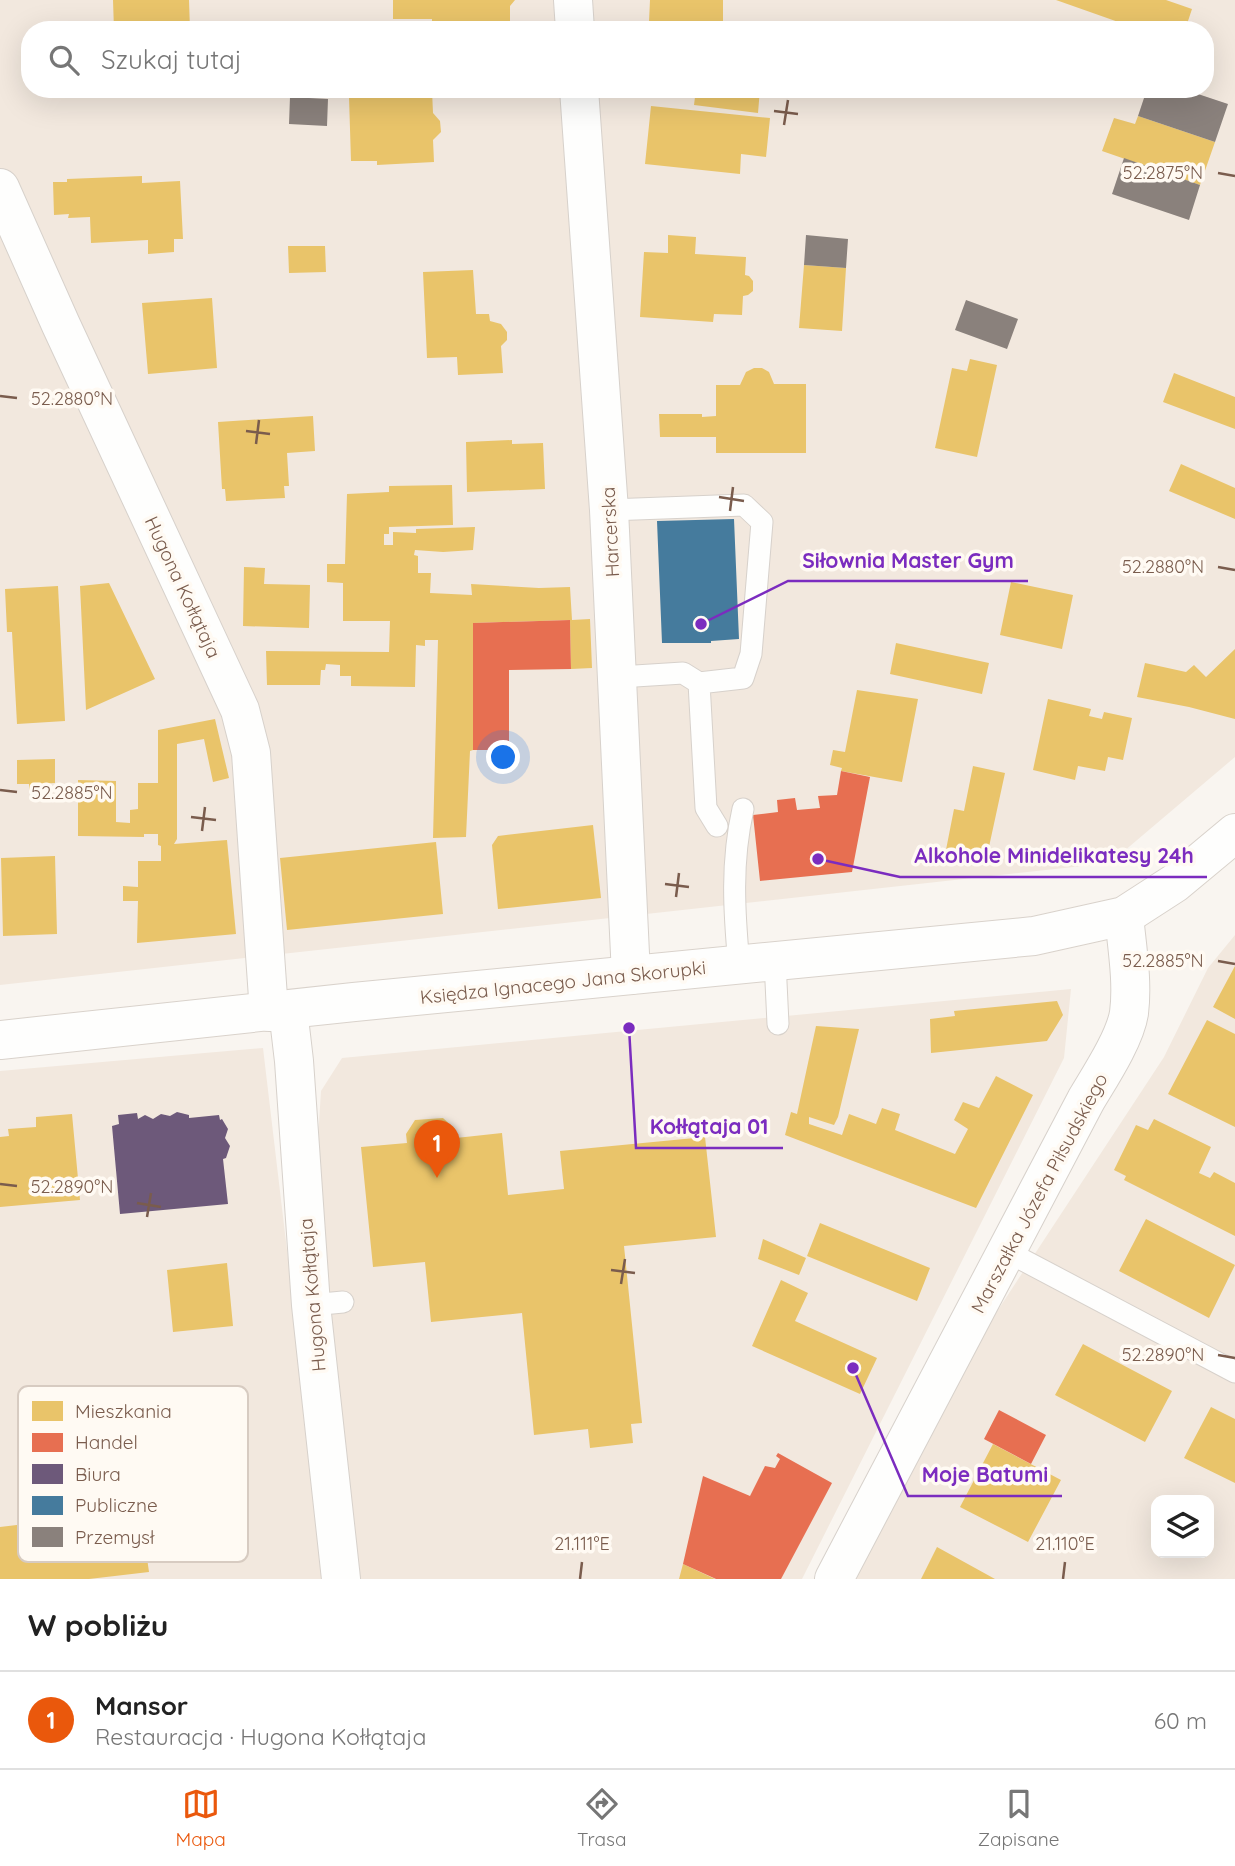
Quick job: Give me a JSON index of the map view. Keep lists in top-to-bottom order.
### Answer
{
  "streets": {
    "street": [
      "Harcerska",
      "Hugona Kołłątaja",
      "Księdza Ignacego Jana Skorupki",
      "Marszałka Józefa Piłsudskiego"
    ]
  },
  "crossings": [
    ["Harcerska", "Księdza Ignacego Jana Skorupki"],
    ["Hugona Kołłątaja", "Księdza Ignacego Jana Skorupki"],
    ["Księdza Ignacego Jana Skorupki", "Marszałka Józefa Piłsudskiego"]
  ],
  "places": [
    "Siłownia Master Gym",
    "Alkohole Minidelikatesy 24h",
    "Kołłątaja 01",
    "Moje Batumi"
  ],
  "legend": [
    "Mieszkania",
    "Handel",
    "Biura",
    "Publiczne",
    "Przemysł"
  ],
  "page": {
    "search": "Szukaj tutaj",
    "pins": "1",
    "heading": "W pobliżu",
    "list": [
      {
        "mark": "1",
        "name": "Mansor",
        "note": "Restauracja · Hugona Kołłątaja",
        "value": "60 m"
      }
    ],
    "nav": ["Mapa", "Trasa", "Zapisane"]
  },
  "coordinates": [
    "52.2875°N",
    "52.2880°N",
    "52.2885°N",
    "52.2890°N",
    "21.111°E",
    "21.110°E"
  ]
}
